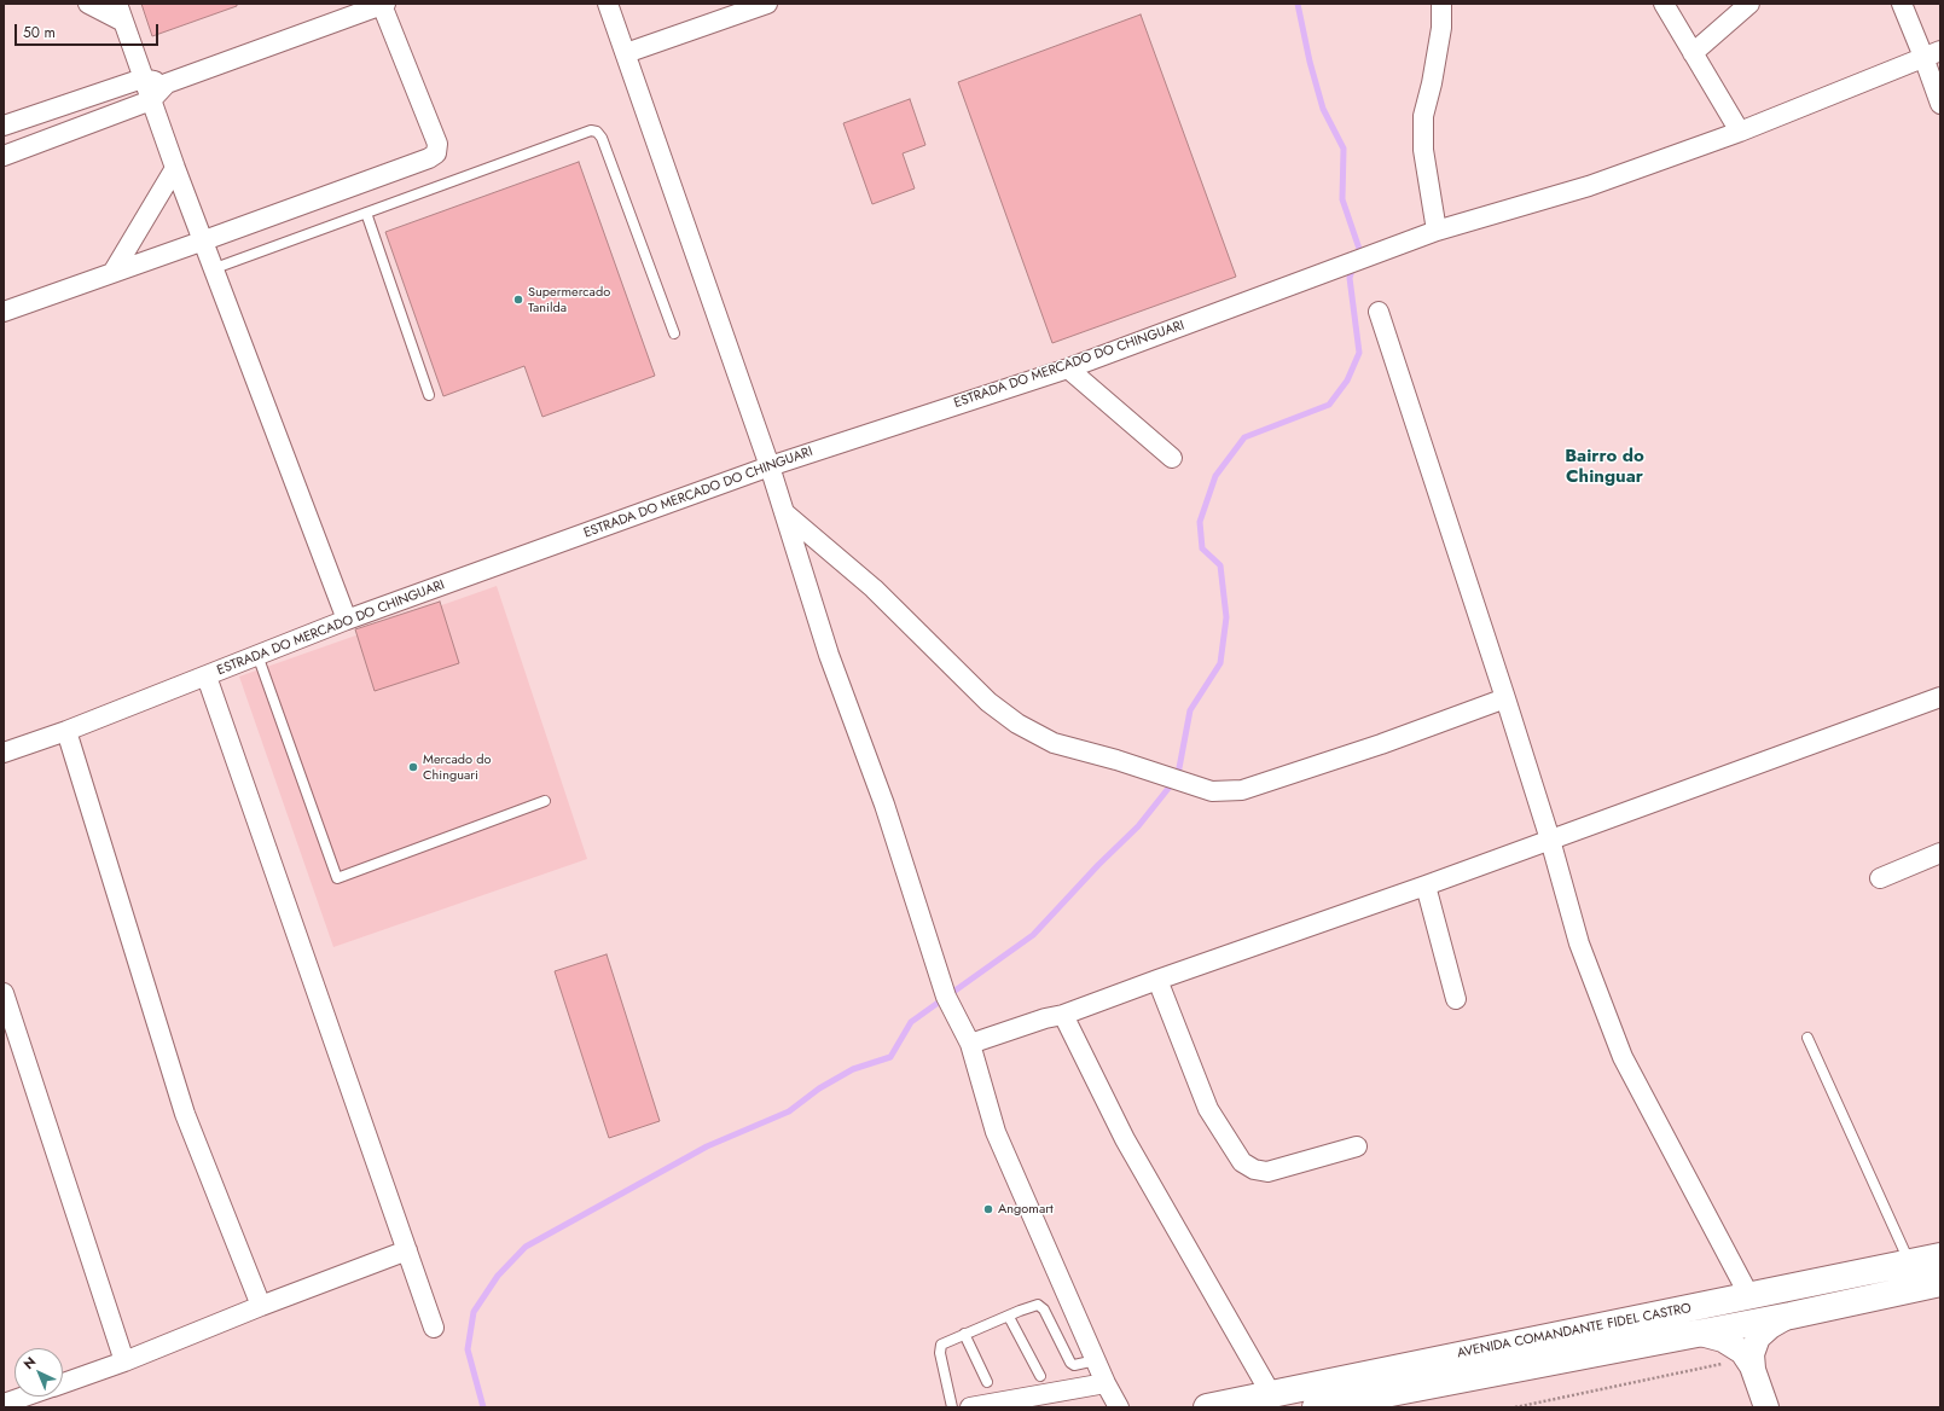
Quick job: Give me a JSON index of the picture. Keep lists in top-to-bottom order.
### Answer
{
  "streets": {
    "highway": ["AVENIDA COMANDANTE FIDEL CASTRO"],
    "street": ["ESTRADA DO MERCADO DO CHINGUARI"]
  },
  "districts": ["Bairro do Chinguar"],
  "places": ["Supermercado Tanilda", "Mercado do Chinguari", "Angomart"],
  "scale_bar": "50 m",
  "north": "top left"
}
